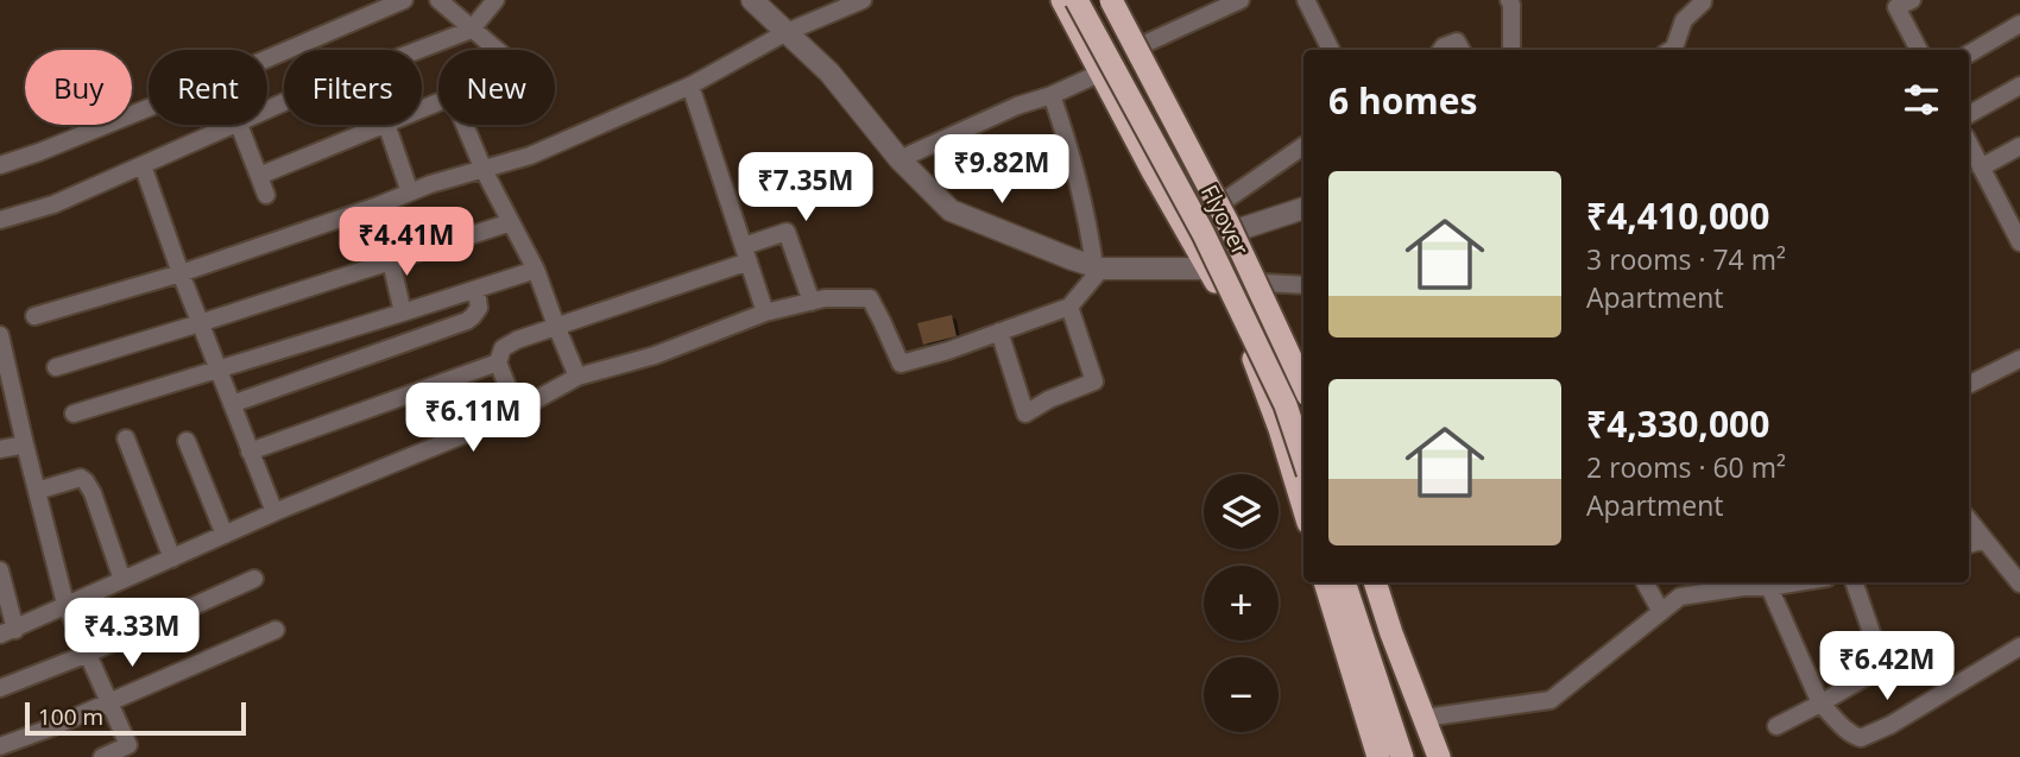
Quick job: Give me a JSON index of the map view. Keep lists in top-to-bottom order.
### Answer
{
  "streets": {
    "highway": ["Flyover"]
  },
  "scale_bar": "100 m",
  "page": {
    "chip": [
      "Buy",
      "Rent",
      "Filters",
      "New"
    ],
    "heading": "6 homes",
    "price": [
      "₹9.82M",
      "₹7.35M",
      "₹4.41M",
      "₹6.11M",
      "₹4.33M",
      "₹6.42M"
    ],
    "list": [
      {
        "name": "₹4,410,000",
        "note": "3 rooms · 74 m² · Apartment"
      },
      {
        "name": "₹4,330,000",
        "note": "2 rooms · 60 m² · Apartment"
      }
    ],
    "map_buttons": ["+", "−"],
    "scale": "100 m"
  }
}
